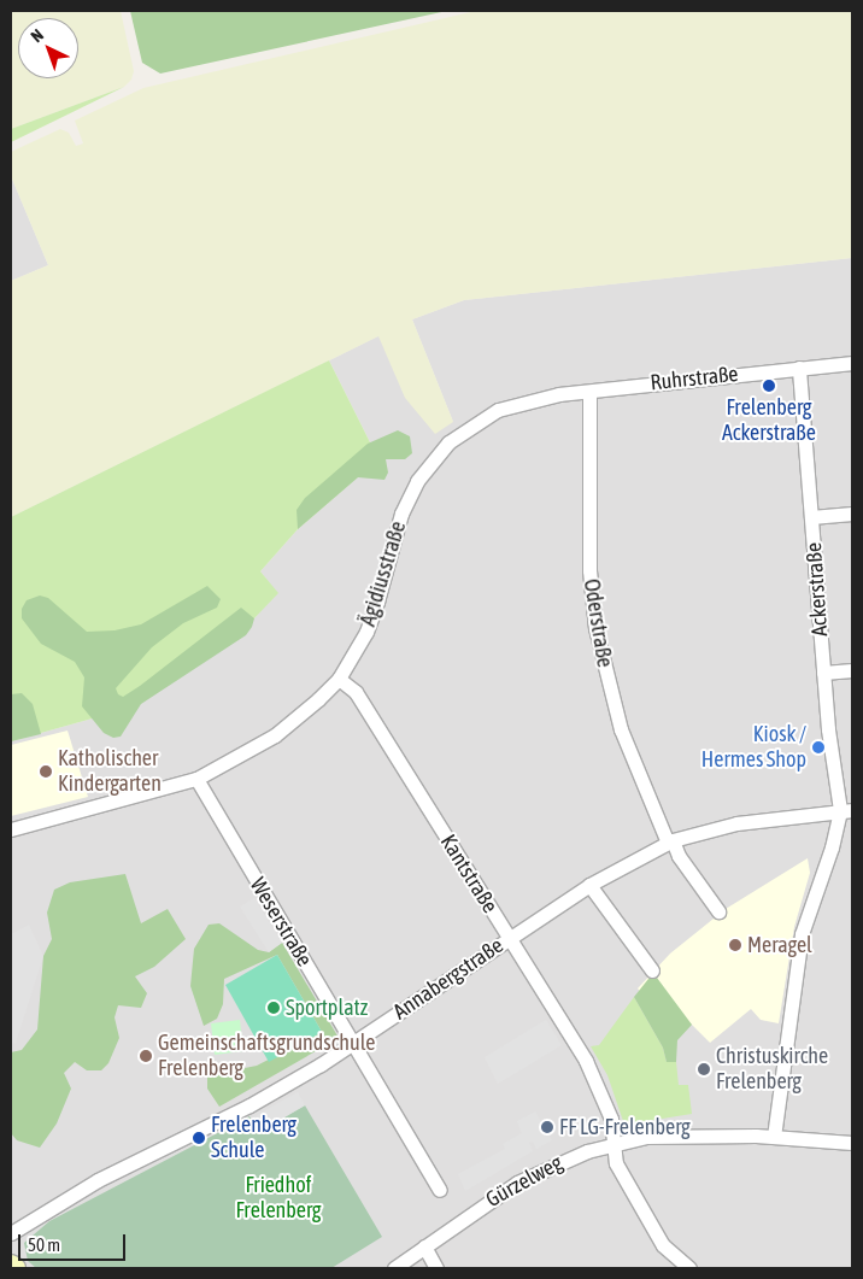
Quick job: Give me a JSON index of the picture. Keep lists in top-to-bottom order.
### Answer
{
  "streets": {
    "street": [
      "Ruhrstraße",
      "Ägidiusstraße",
      "Ackerstraße",
      "Oderstraße",
      "Kantstraße",
      "Weserstraße",
      "Annabergstraße",
      "Gürzelweg"
    ]
  },
  "crossings": [
    ["Ruhrstraße", "Ägidiusstraße"],
    ["Ruhrstraße", "Ackerstraße"],
    ["Ruhrstraße", "Oderstraße"],
    ["Ägidiusstraße", "Oderstraße"],
    ["Ägidiusstraße", "Kantstraße"],
    ["Ägidiusstraße", "Weserstraße"],
    ["Ackerstraße", "Annabergstraße"],
    ["Ackerstraße", "Gürzelweg"],
    ["Oderstraße", "Annabergstraße"],
    ["Kantstraße", "Annabergstraße"],
    ["Kantstraße", "Gürzelweg"],
    ["Weserstraße", "Annabergstraße"]
  ],
  "parks": ["Friedhof Frelenberg"],
  "places": [
    "Frelenberg Ackerstraße",
    "Kiosk / Hermes Shop",
    "Katholischer Kindergarten",
    "Meragel",
    "Sportplatz",
    "Gemeinschaftsgrundschule Frelenberg",
    "Christuskirche Frelenberg",
    "FF LG-Frelenberg",
    "Frelenberg Schule"
  ],
  "scale_bar": "50 m",
  "north": "top left"
}
